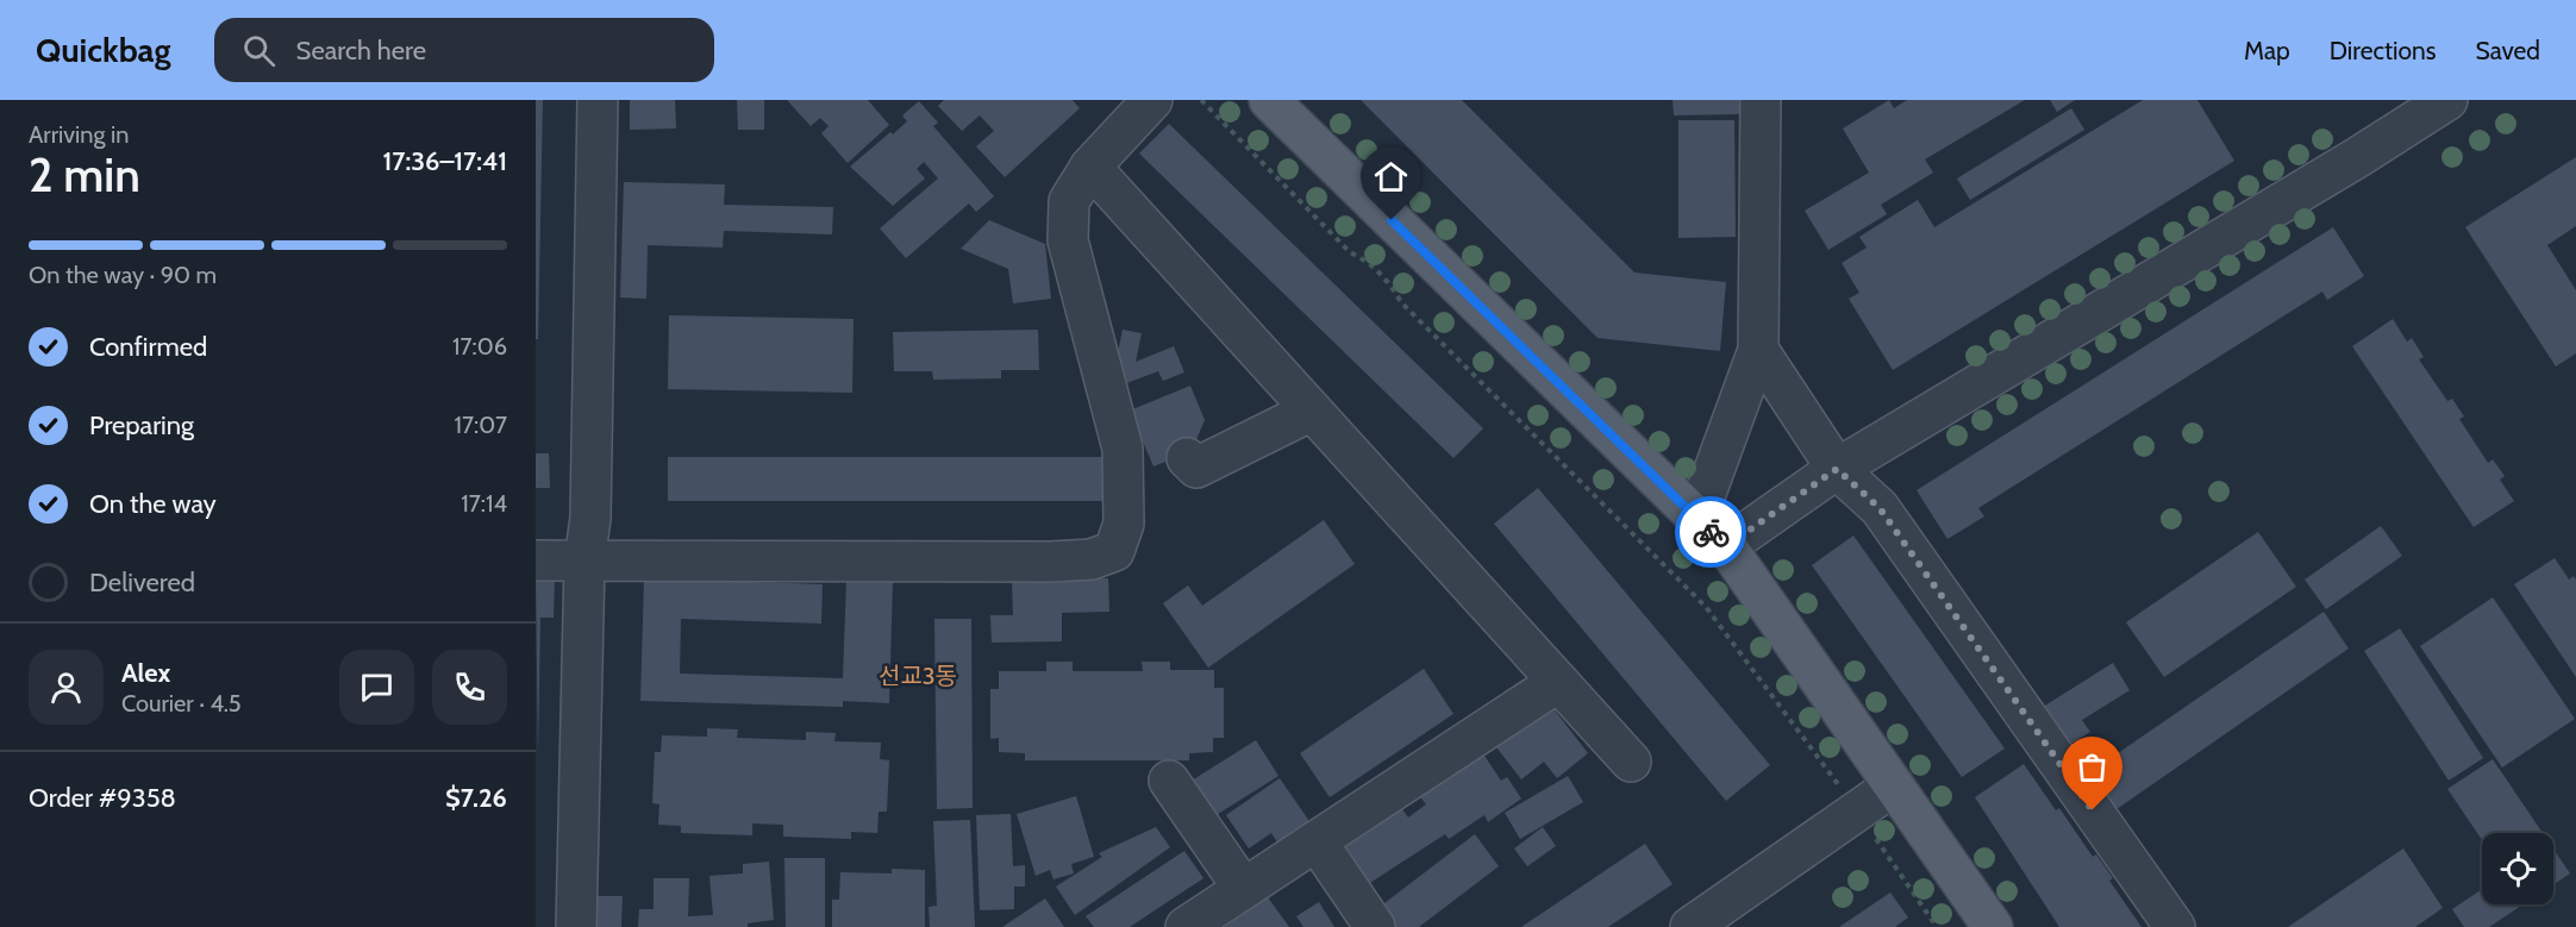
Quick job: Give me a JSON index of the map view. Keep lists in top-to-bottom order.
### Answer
{
  "districts": ["선교3동"],
  "page": {
    "header": "Quickbag",
    "search": "Search here",
    "nav": ["Map", "Directions", "Saved"],
    "heading": ["2 min", "Arriving in", "17:36–17:41"],
    "panel": [
      "Alex",
      "Courier · 4.5",
      "Order #9358",
      "$7.26"
    ],
    "bar": "On the way · 90 m",
    "list": [
      ["Confirmed", "17:06"],
      ["Preparing", "17:07"],
      ["On the way", "17:14"],
      "Delivered"
    ]
  }
}
